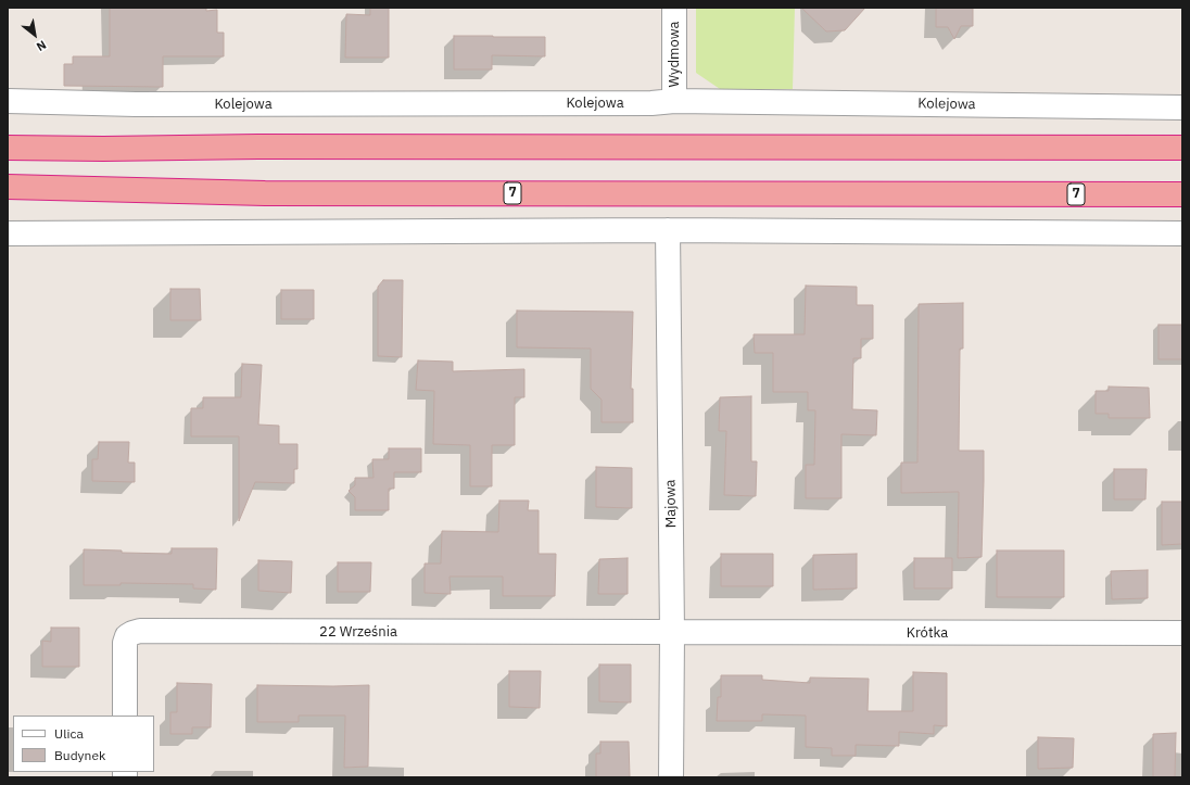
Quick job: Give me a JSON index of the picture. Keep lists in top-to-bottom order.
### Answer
{
  "streets": {
    "highway": ["7"],
    "street": [
      "Wydmowa",
      "Kolejowa",
      "Majowa",
      "22 Września",
      "Krótka"
    ]
  },
  "crossings": [
    ["Wydmowa", "Kolejowa"],
    ["Majowa", "22 Września"],
    ["Majowa", "Krótka"],
    ["22 Września", "Krótka"]
  ],
  "legend": ["Ulica", "Budynek"],
  "north": "bottom right"
}
